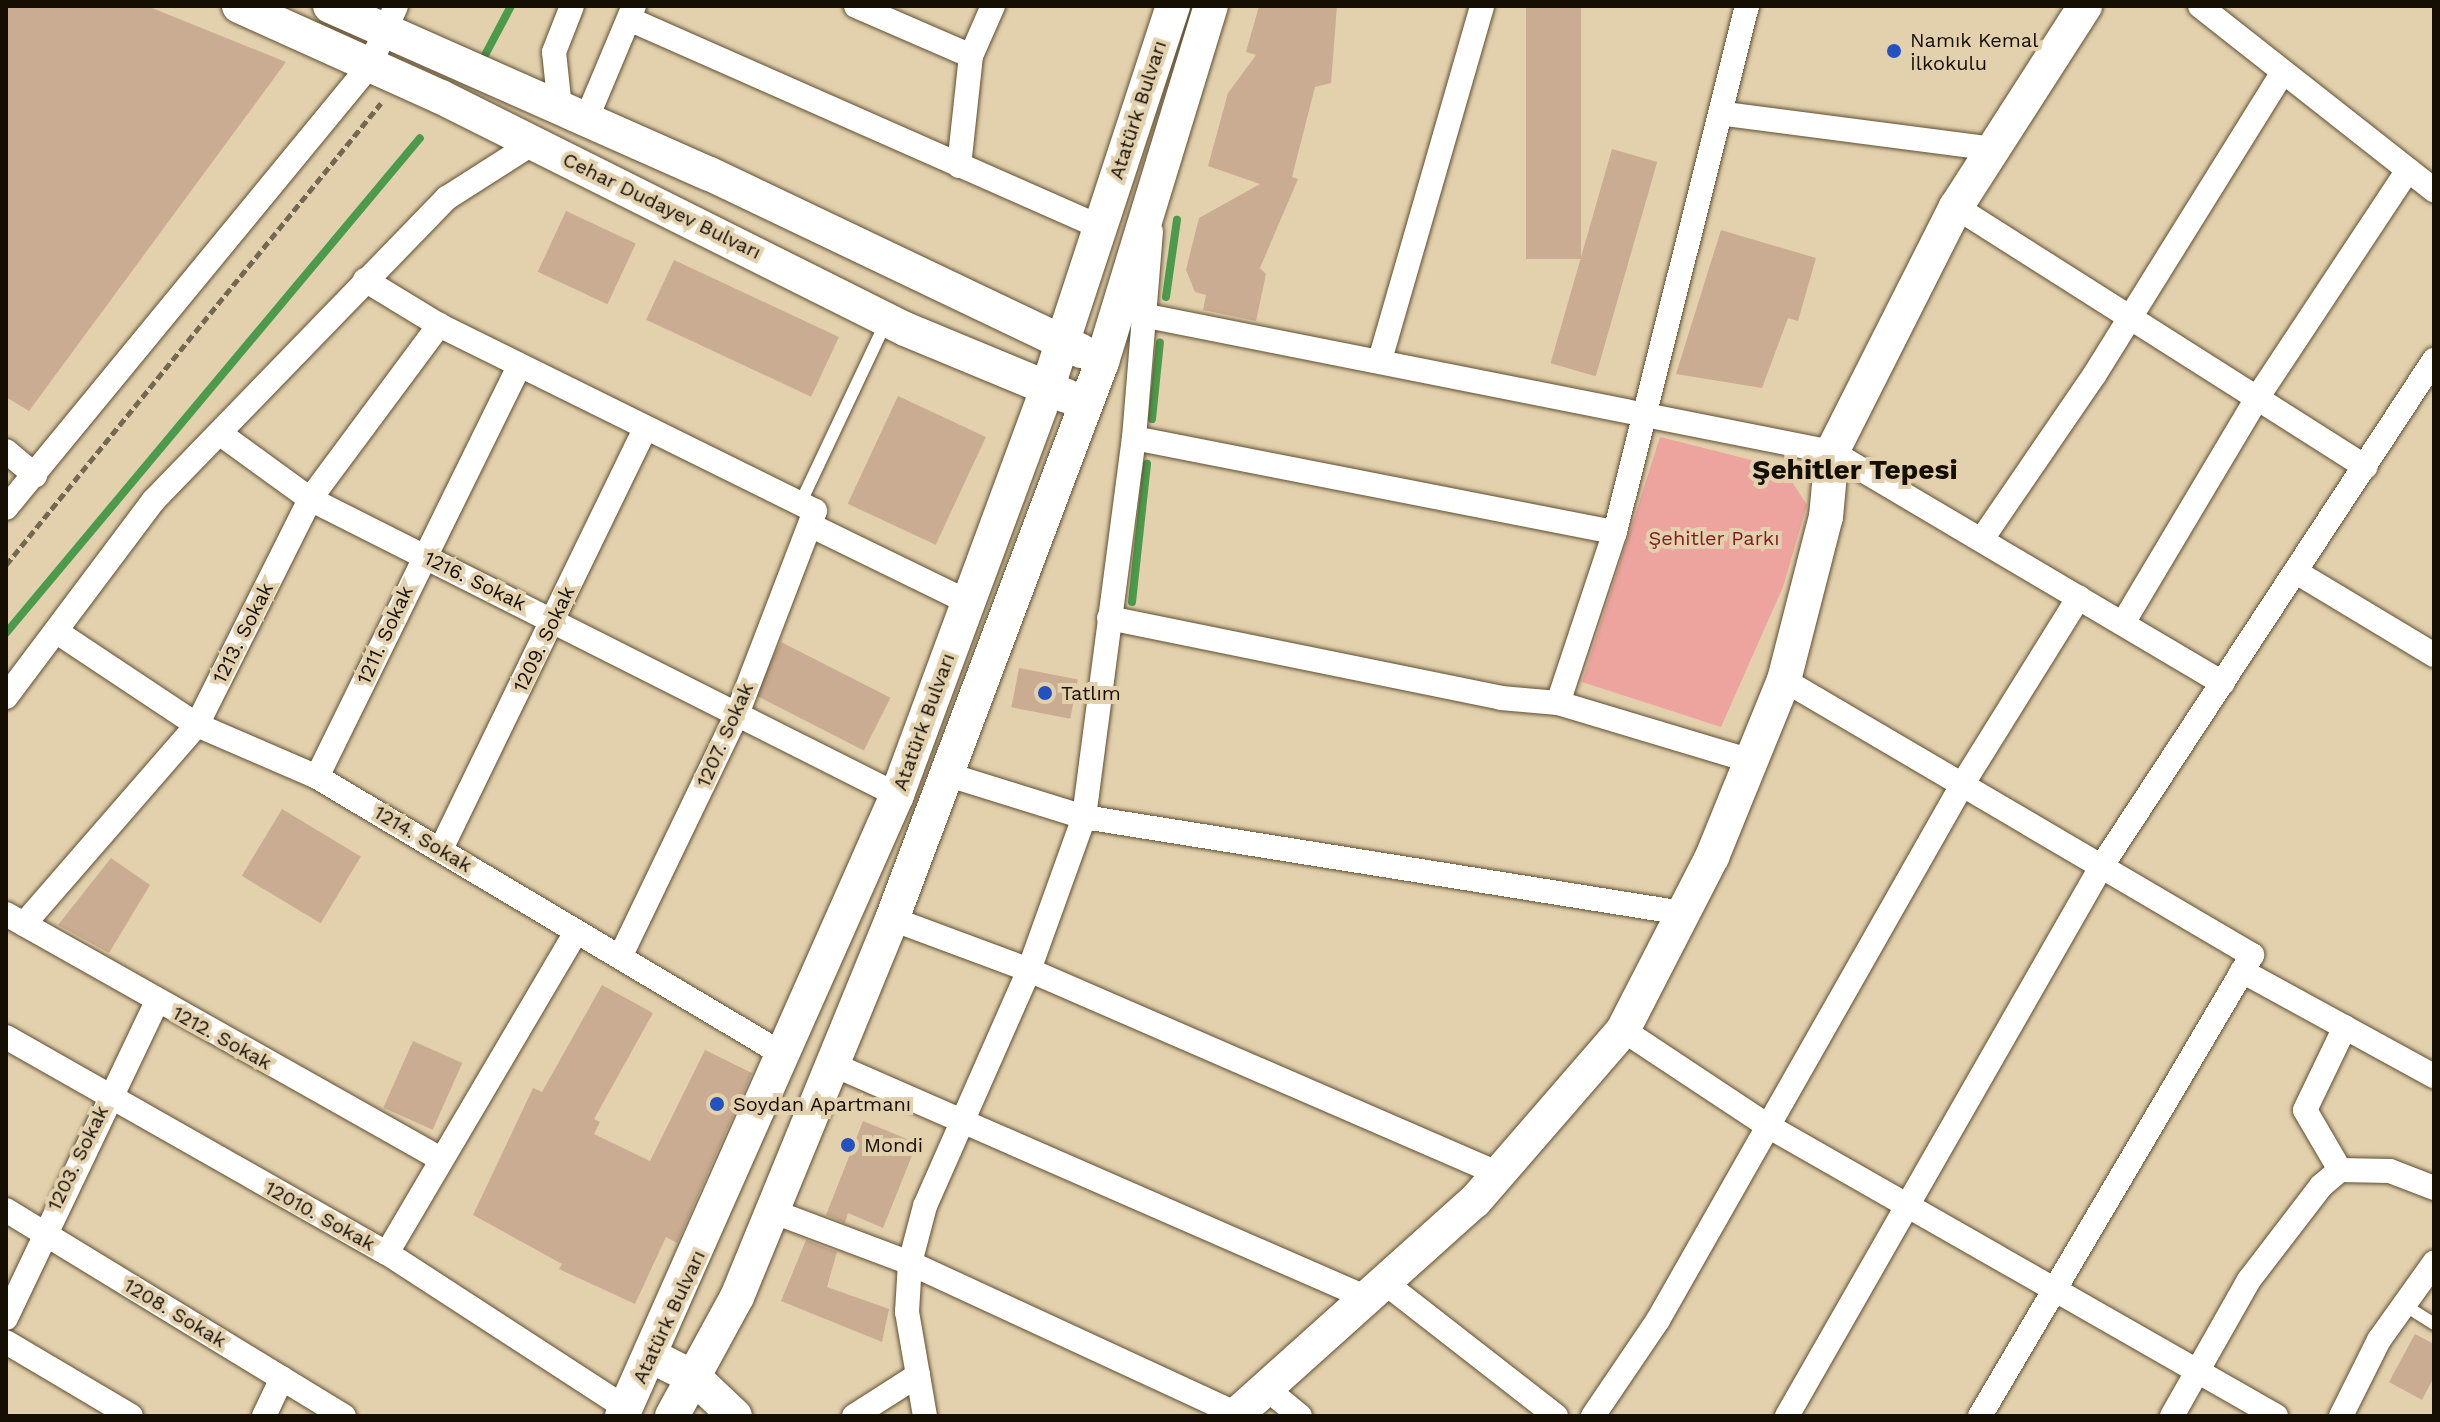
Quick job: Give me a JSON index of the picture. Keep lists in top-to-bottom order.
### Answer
{
  "streets": {
    "street": [
      "Atatürk Bulvarı",
      "Cehar Dudayev Bulvarı",
      "1216. Sokak",
      "1213. Sokak",
      "1211. Sokak",
      "1209. Sokak",
      "1207. Sokak",
      "1214. Sokak",
      "1212. Sokak",
      "1203. Sokak",
      "12010. Sokak",
      "1208. Sokak"
    ]
  },
  "crossings": [
    ["Atatürk Bulvarı", "Cehar Dudayev Bulvarı"],
    ["Atatürk Bulvarı", "1216. Sokak"],
    ["Atatürk Bulvarı", "1214. Sokak"],
    ["Atatürk Bulvarı", "12010. Sokak"],
    ["1216. Sokak", "1213. Sokak"],
    ["1216. Sokak", "1211. Sokak"],
    ["1216. Sokak", "1209. Sokak"],
    ["1216. Sokak", "1207. Sokak"],
    ["1213. Sokak", "1214. Sokak"],
    ["1213. Sokak", "1212. Sokak"],
    ["1211. Sokak", "1214. Sokak"],
    ["1209. Sokak", "1214. Sokak"],
    ["1207. Sokak", "1214. Sokak"],
    ["1212. Sokak", "1203. Sokak"],
    ["1203. Sokak", "12010. Sokak"],
    ["1203. Sokak", "1208. Sokak"]
  ],
  "districts": ["Şehitler Tepesi"],
  "parks": ["Şehitler Parkı"],
  "places": [
    "Namık Kemal İlkokulu",
    "Tatlım",
    "Soydan Apartmanı",
    "Mondi"
  ]
}
